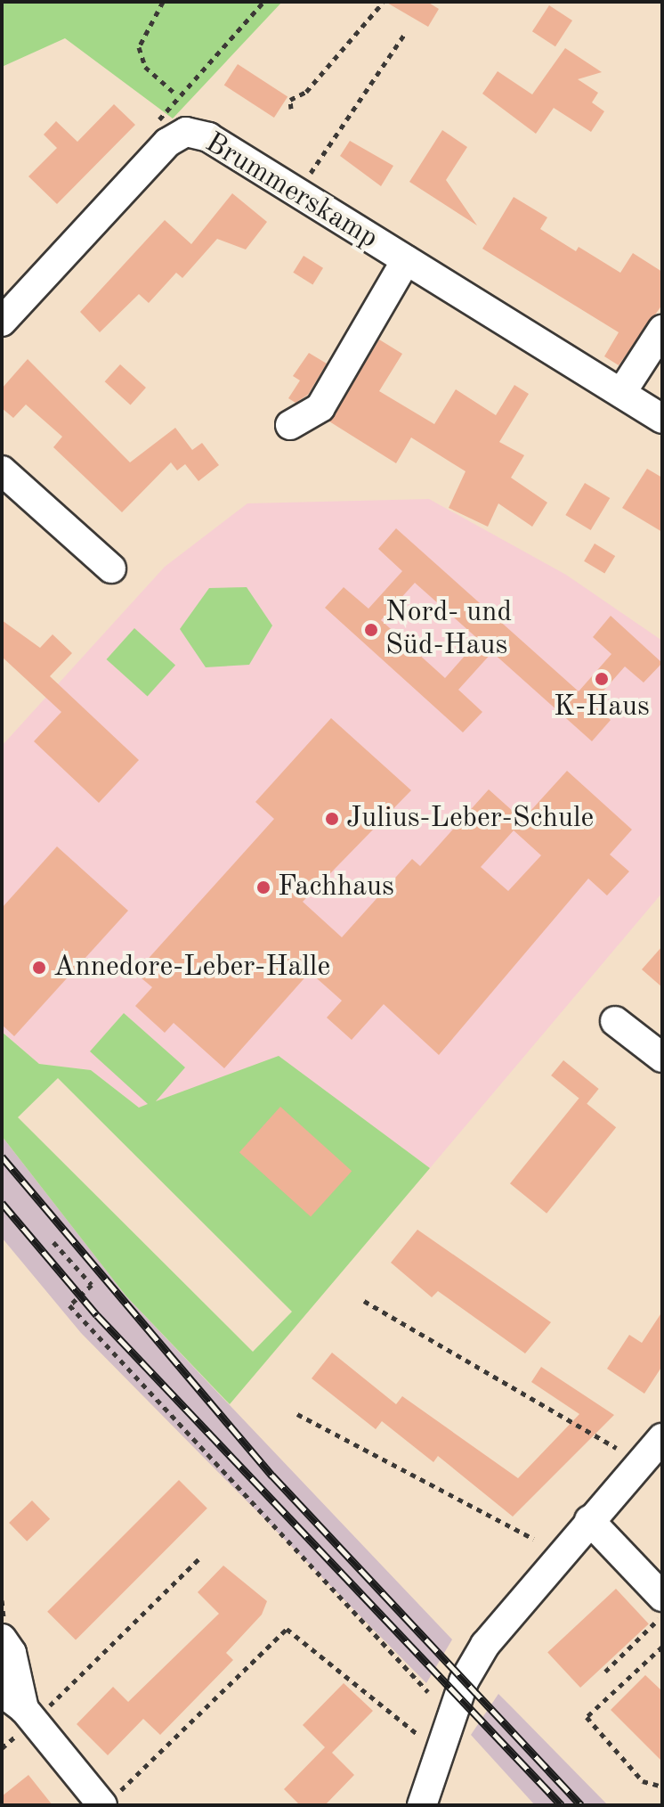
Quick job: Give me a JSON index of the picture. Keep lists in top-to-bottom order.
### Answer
{
  "streets": {
    "street": ["Brummerskamp"]
  },
  "places": [
    "Nord- und Süd-Haus",
    "K-Haus",
    "Julius-Leber-Schule",
    "Fachhaus",
    "Annedore-Leber-Halle"
  ]
}
